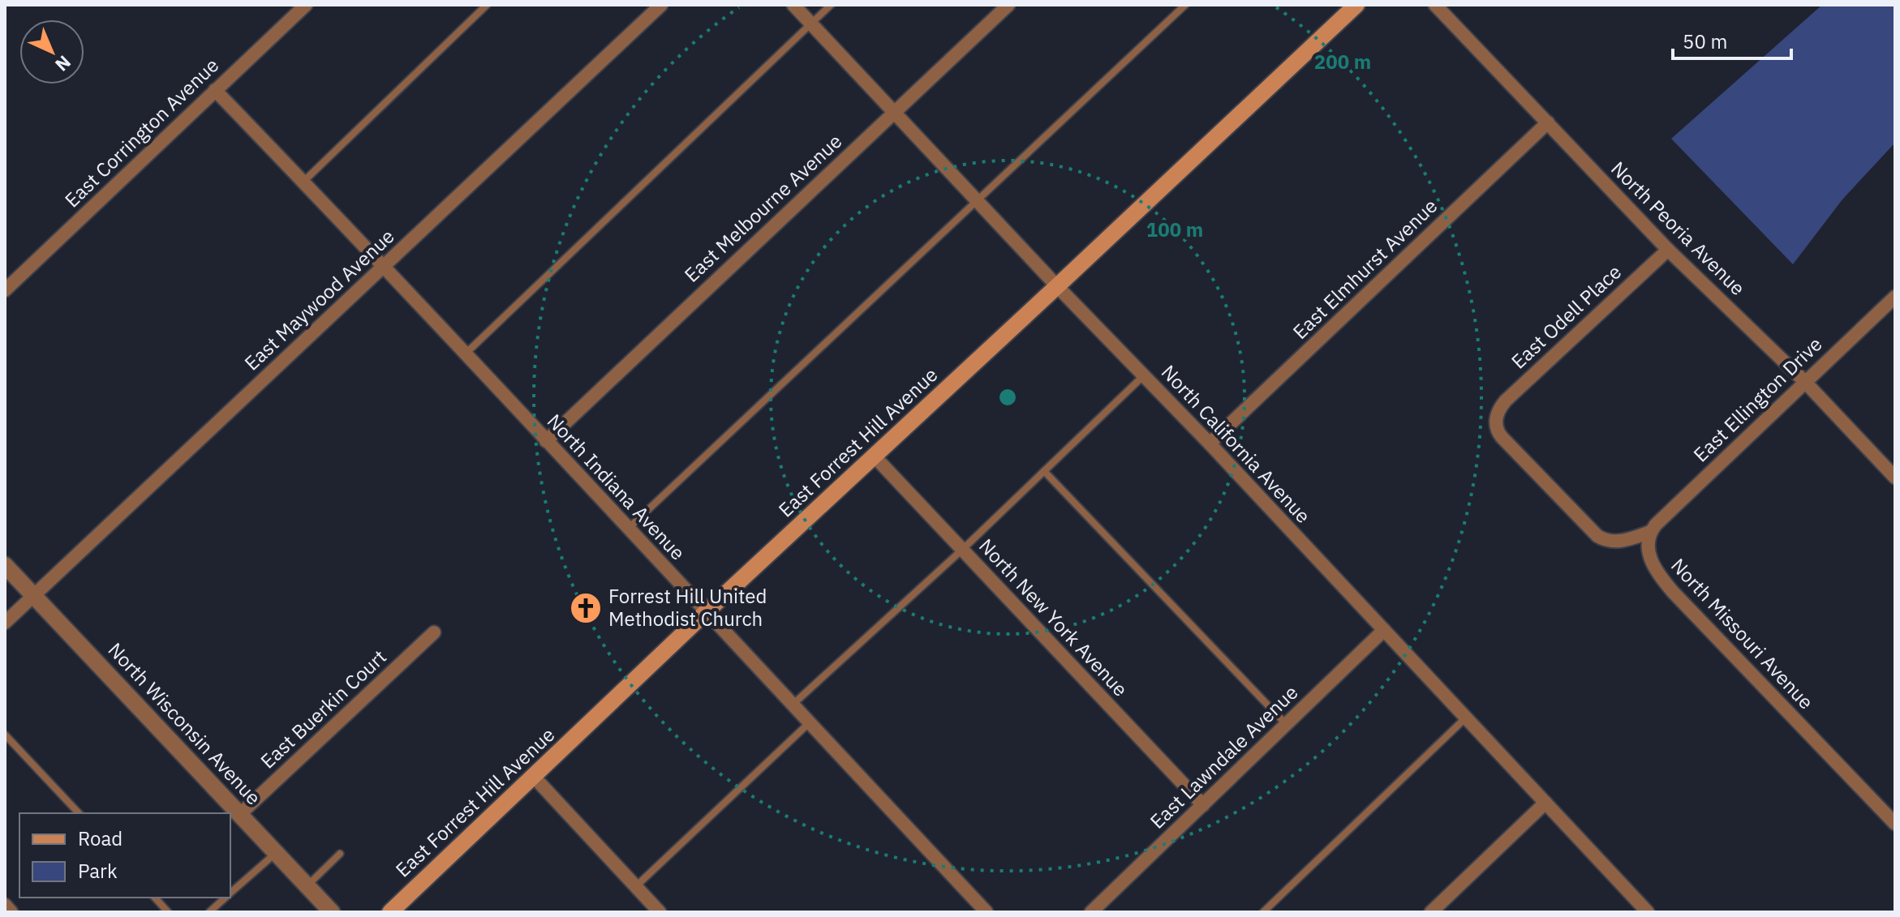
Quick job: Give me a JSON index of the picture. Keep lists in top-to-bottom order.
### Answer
{
  "streets": {
    "main road": ["East Forrest Hill Avenue"],
    "street": [
      "East Corrington Avenue",
      "East Melbourne Avenue",
      "North Peoria Avenue",
      "East Elmhurst Avenue",
      "East Maywood Avenue",
      "East Odell Place",
      "East Ellington Drive",
      "North California Avenue",
      "North Indiana Avenue",
      "North New York Avenue",
      "North Missouri Avenue",
      "East Buerkin Court",
      "North Wisconsin Avenue",
      "East Lawndale Avenue"
    ]
  },
  "crossings": [
    ["East Corrington Avenue", "North Indiana Avenue"],
    ["East Melbourne Avenue", "North California Avenue"],
    ["East Melbourne Avenue", "North Indiana Avenue"],
    ["North Peoria Avenue", "East Elmhurst Avenue"],
    ["North Peoria Avenue", "East Odell Place"],
    ["North Peoria Avenue", "East Ellington Drive"],
    ["East Elmhurst Avenue", "North California Avenue"],
    ["East Maywood Avenue", "North Indiana Avenue"],
    ["East Maywood Avenue", "North Wisconsin Avenue"],
    ["East Odell Place", "East Ellington Drive"],
    ["East Odell Place", "North Missouri Avenue"],
    ["East Ellington Drive", "North Missouri Avenue"],
    ["East Forrest Hill Avenue", "North California Avenue"],
    ["East Forrest Hill Avenue", "North Indiana Avenue"],
    ["East Forrest Hill Avenue", "North New York Avenue"],
    ["North California Avenue", "East Lawndale Avenue"],
    ["North New York Avenue", "East Lawndale Avenue"],
    ["East Buerkin Court", "North Wisconsin Avenue"]
  ],
  "places": {
    "church": ["Forrest Hill United Methodist Church"]
  },
  "legend": ["Road", "Park"],
  "scale_bar": "50 m",
  "north": "bottom right",
  "rings": ["200 m", "100 m"]
}
